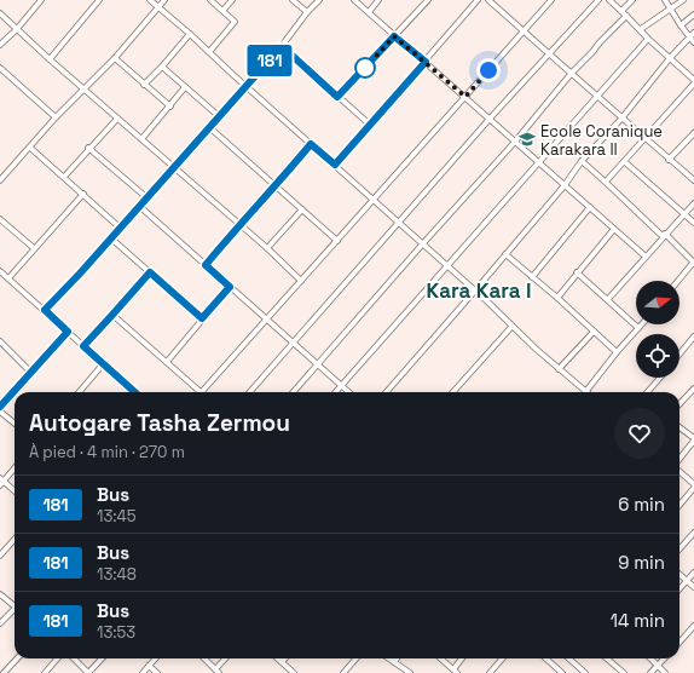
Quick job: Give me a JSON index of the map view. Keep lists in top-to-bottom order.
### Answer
{
  "districts": ["Kara Kara I"],
  "places": {
    "school or university": ["Ecole Coranique Karakara II"]
  },
  "lines": ["bus line 181"],
  "north": "right",
  "page": {
    "on_map": "181",
    "heading": ["Autogare Tasha Zermou", "À pied · 4 min · 270 m"],
    "list": [
      {
        "mark": "181",
        "name": "Bus",
        "note": "13:45",
        "value": "6 min"
      },
      {
        "mark": "181",
        "name": "Bus",
        "note": "13:48",
        "value": "9 min"
      },
      {
        "mark": "181",
        "name": "Bus",
        "note": "13:53",
        "value": "14 min"
      }
    ]
  }
}
